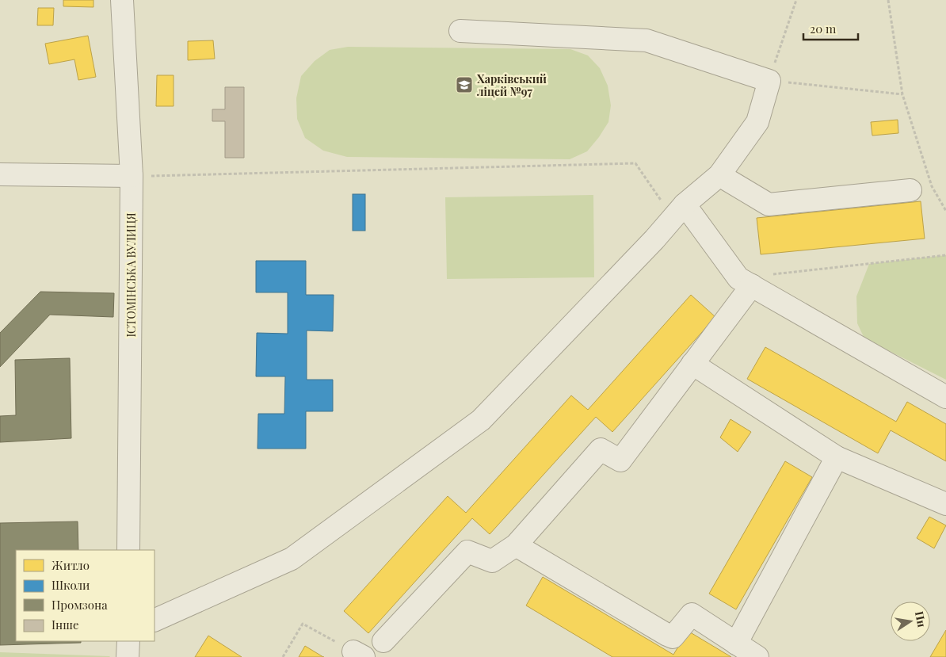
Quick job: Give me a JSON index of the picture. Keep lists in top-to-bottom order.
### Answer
{
  "streets": {
    "street": ["ІСТОМІНСЬКА ВУЛИЦЯ"]
  },
  "places": {
    "school or university": ["Харківський ліцей №97"]
  },
  "legend": [
    "Житло",
    "Школи",
    "Промзона",
    "Інше"
  ],
  "scale_bar": "20 m",
  "north": "right"
}
